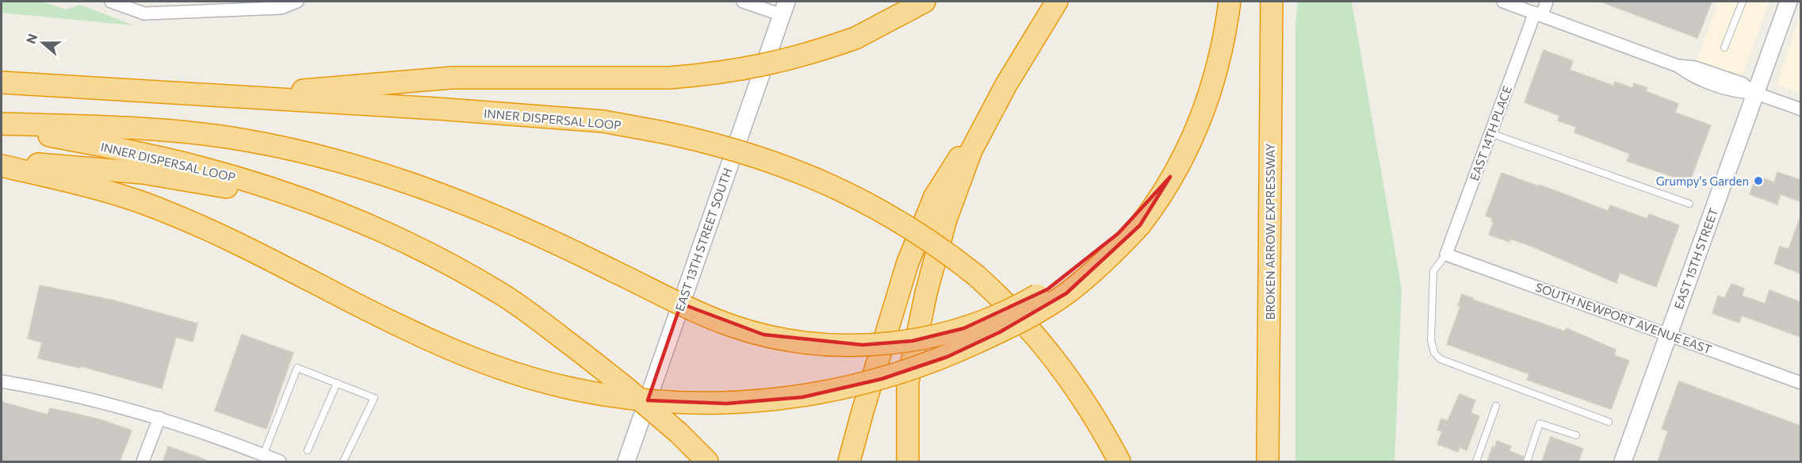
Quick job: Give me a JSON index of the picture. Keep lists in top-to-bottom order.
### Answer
{
  "streets": {
    "highway": ["INNER DISPERSAL LOOP", "BROKEN ARROW EXPRESSWAY"],
    "main road": ["EAST 13TH STREET SOUTH", "EAST 15TH STREET"],
    "street": ["EAST 14TH PLACE", "SOUTH NEWPORT AVENUE EAST"]
  },
  "crossings": [
    ["EAST 14TH PLACE", "SOUTH NEWPORT AVENUE EAST"],
    ["EAST 15TH STREET", "SOUTH NEWPORT AVENUE EAST"]
  ],
  "places": ["Grumpy's Garden"],
  "north": "left"
}
